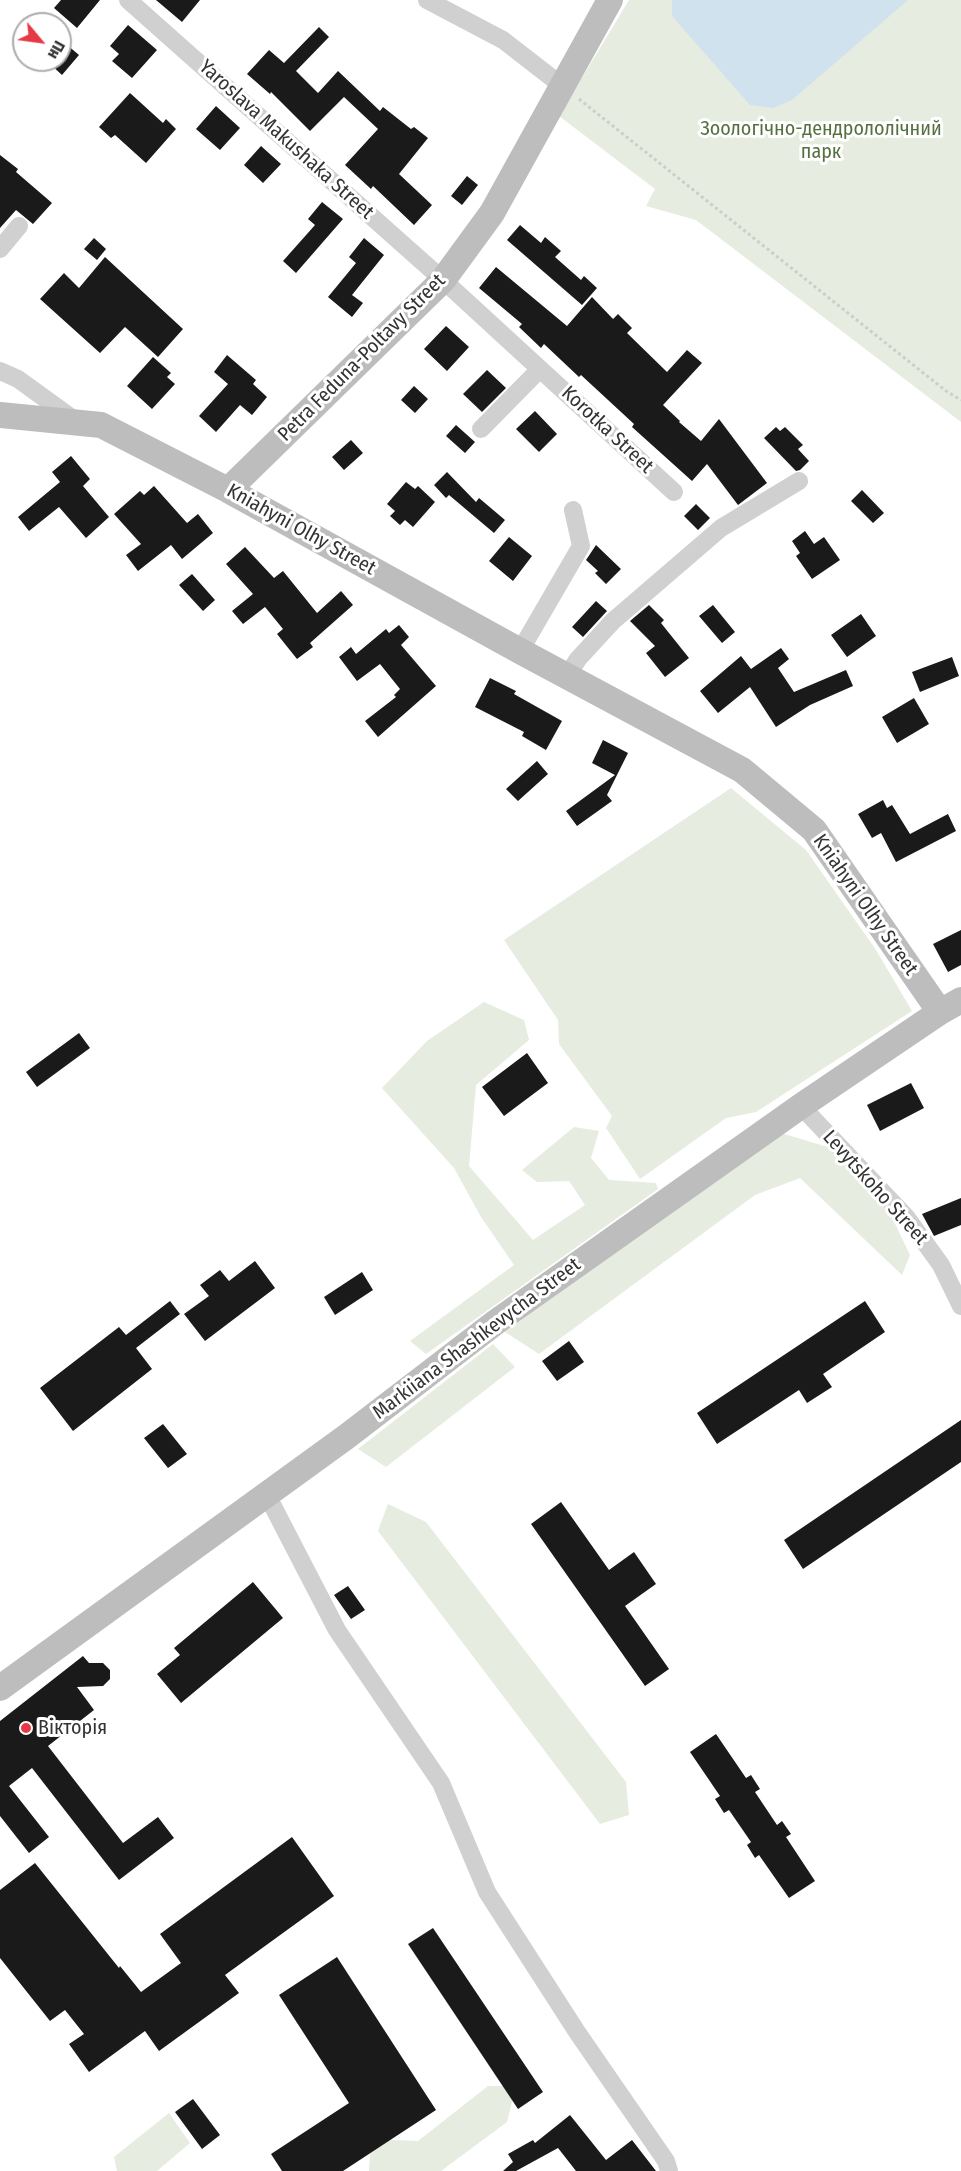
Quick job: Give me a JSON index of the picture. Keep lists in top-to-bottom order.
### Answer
{
  "streets": {
    "street": [
      "Yaroslava Makushaka Street",
      "Petra Feduna-Poltavy Street",
      "Korotka Street",
      "Kniahyni Olhy Street",
      "Levytskoho Street",
      "Markiiana Shashkevycha Street"
    ]
  },
  "crossings": [
    ["Yaroslava Makushaka Street", "Petra Feduna-Poltavy Street"],
    ["Yaroslava Makushaka Street", "Korotka Street"],
    ["Petra Feduna-Poltavy Street", "Korotka Street"],
    ["Petra Feduna-Poltavy Street", "Kniahyni Olhy Street"],
    ["Kniahyni Olhy Street", "Markiiana Shashkevycha Street"],
    ["Levytskoho Street", "Markiiana Shashkevycha Street"]
  ],
  "parks": ["Зоологічно-дендрололічний парк"],
  "places": ["Вікторія"],
  "north": "bottom right"
}
